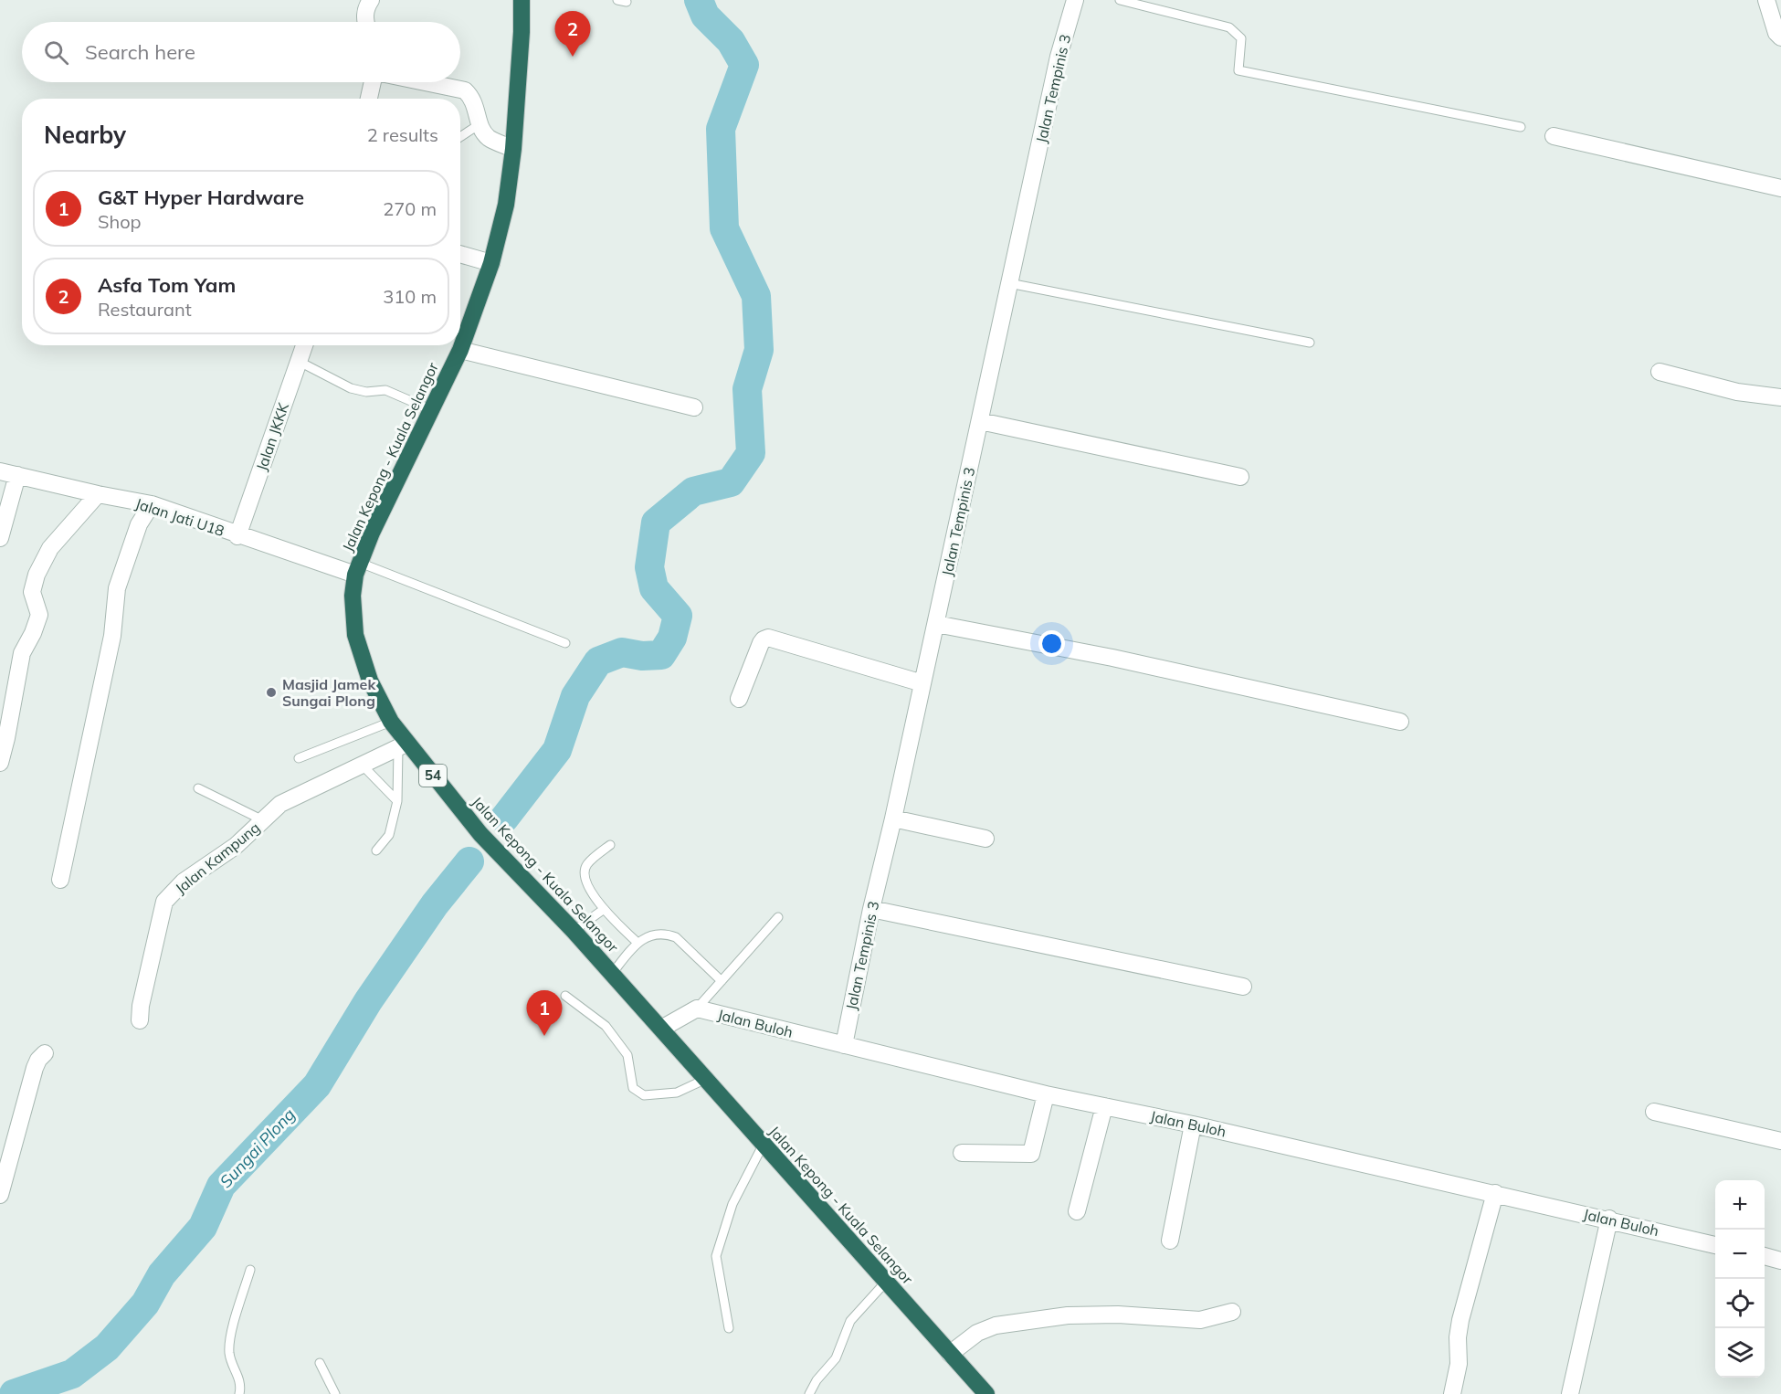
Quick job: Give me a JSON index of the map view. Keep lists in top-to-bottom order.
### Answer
{
  "streets": {
    "highway": ["Jalan Kepong - Kuala Selangor", "54"],
    "street": [
      "Jalan Tempinis 3",
      "Jalan JKKK",
      "Jalan Jati U18",
      "Jalan Kampung",
      "Jalan Buloh"
    ]
  },
  "crossings": [
    ["Jalan Tempinis 3", "Jalan Buloh"],
    ["Jalan JKKK", "Jalan Jati U18"],
    ["Jalan Kepong - Kuala Selangor", "Jalan Jati U18"],
    ["Jalan Kepong - Kuala Selangor", "Jalan Kampung"],
    ["Jalan Kepong - Kuala Selangor", "Jalan Buloh"]
  ],
  "water": ["Sungai Plong"],
  "places": ["Masjid Jamek Sungai Plong"],
  "page": {
    "pins": ["2", "1"],
    "search": "Search here",
    "heading": ["Nearby", "2 results"],
    "list": [
      {
        "mark": "1",
        "name": "G&T Hyper Hardware",
        "note": "Shop",
        "value": "270 m"
      },
      {
        "mark": "2",
        "name": "Asfa Tom Yam",
        "note": "Restaurant",
        "value": "310 m"
      }
    ],
    "map_buttons": ["+", "−"]
  }
}
